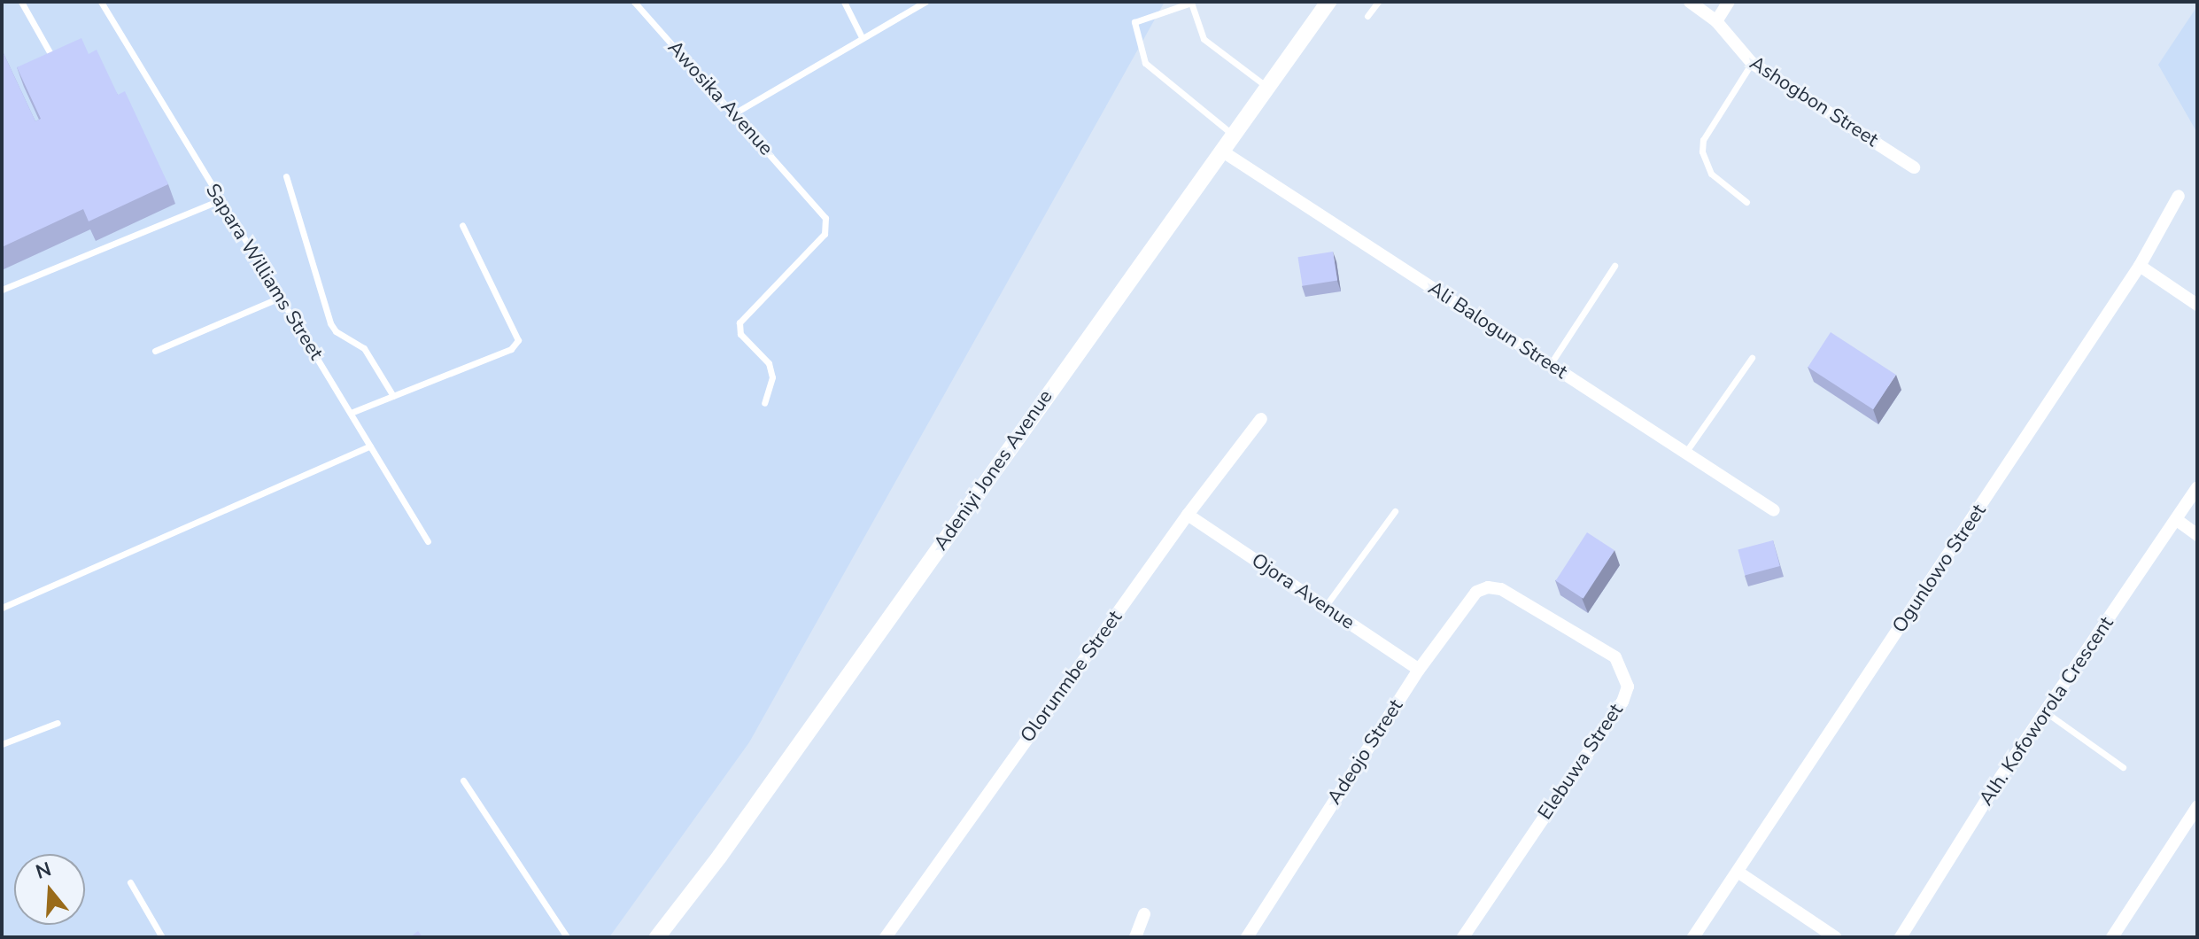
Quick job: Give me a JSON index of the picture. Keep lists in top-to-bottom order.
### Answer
{
  "streets": {
    "street": [
      "Ashogbon Street",
      "Ali Balogun Street",
      "Adeniyi Jones Avenue",
      "Ogunlowo Street",
      "Ojora Avenue",
      "Olorunmbe Street",
      "Alh. Kofoworola Crescent",
      "Adeojo Street",
      "Elebuwa Street"
    ],
    "lane": ["Awosika Avenue", "Sapara Williams Street"]
  },
  "crossings": [
    ["Ali Balogun Street", "Adeniyi Jones Avenue"],
    ["Ojora Avenue", "Olorunmbe Street"],
    ["Ojora Avenue", "Adeojo Street"],
    ["Adeojo Street", "Elebuwa Street"]
  ],
  "north": "top"
}
